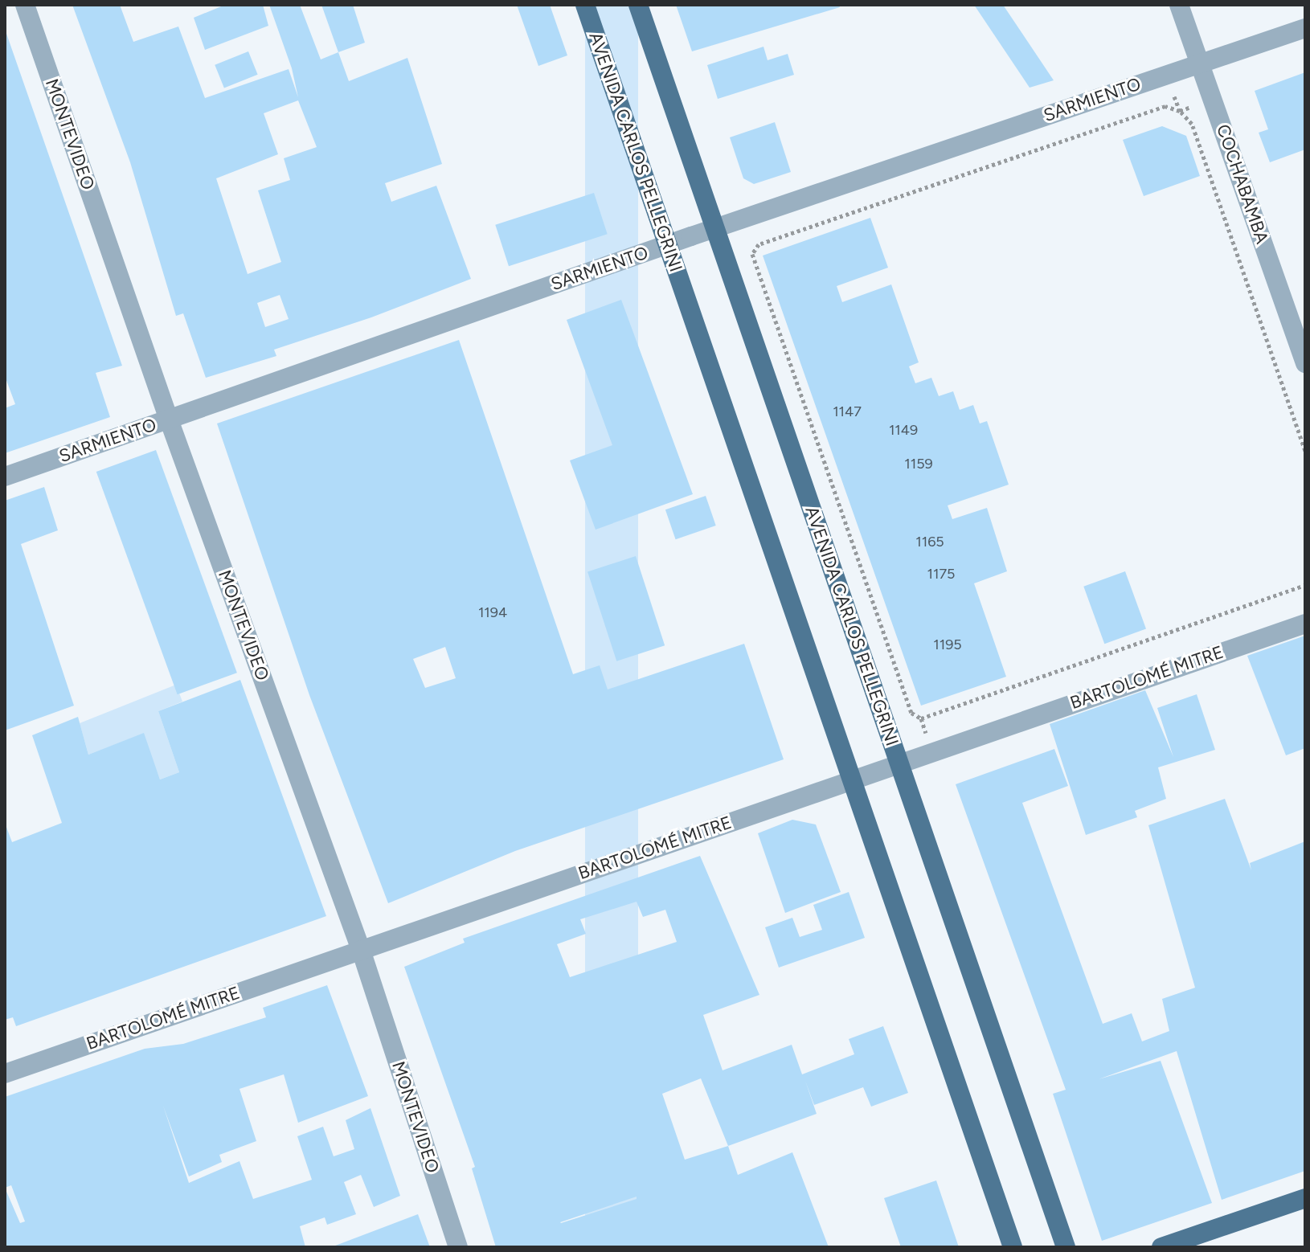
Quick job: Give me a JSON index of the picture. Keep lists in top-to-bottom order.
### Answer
{
  "streets": {
    "main road": ["AVENIDA CARLOS PELLEGRINI"],
    "street": [
      "SARMIENTO",
      "MONTEVIDEO",
      "COCHABAMBA",
      "BARTOLOMÉ MITRE"
    ]
  },
  "crossings": [
    ["SARMIENTO", "MONTEVIDEO"],
    ["SARMIENTO", "AVENIDA CARLOS PELLEGRINI"],
    ["SARMIENTO", "COCHABAMBA"],
    ["MONTEVIDEO", "BARTOLOMÉ MITRE"],
    ["AVENIDA CARLOS PELLEGRINI", "BARTOLOMÉ MITRE"]
  ],
  "house_numbers": [
    "1147",
    "1149",
    "1159",
    "1165",
    "1175",
    "1194",
    "1195"
  ]
}
